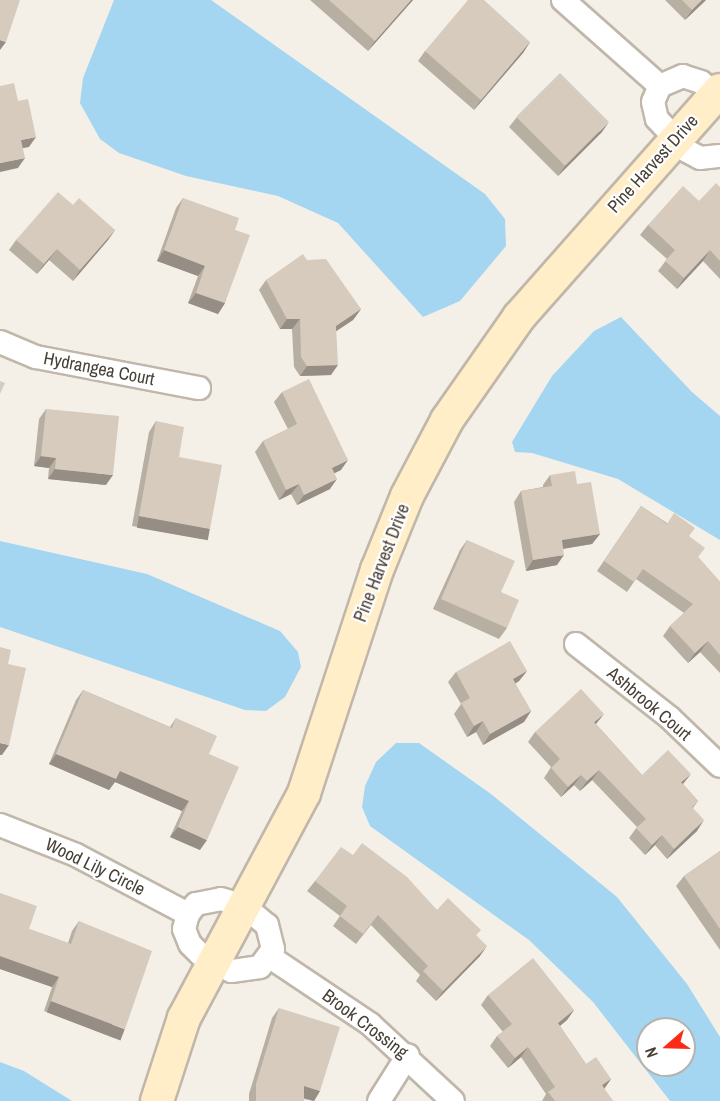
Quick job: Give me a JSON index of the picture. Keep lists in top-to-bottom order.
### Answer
{
  "streets": {
    "street": [
      "Pine Harvest Drive",
      "Hydrangea Court",
      "Ashbrook Court",
      "Wood Lily Circle",
      "Brook Crossing"
    ]
  },
  "north": "left"
}
